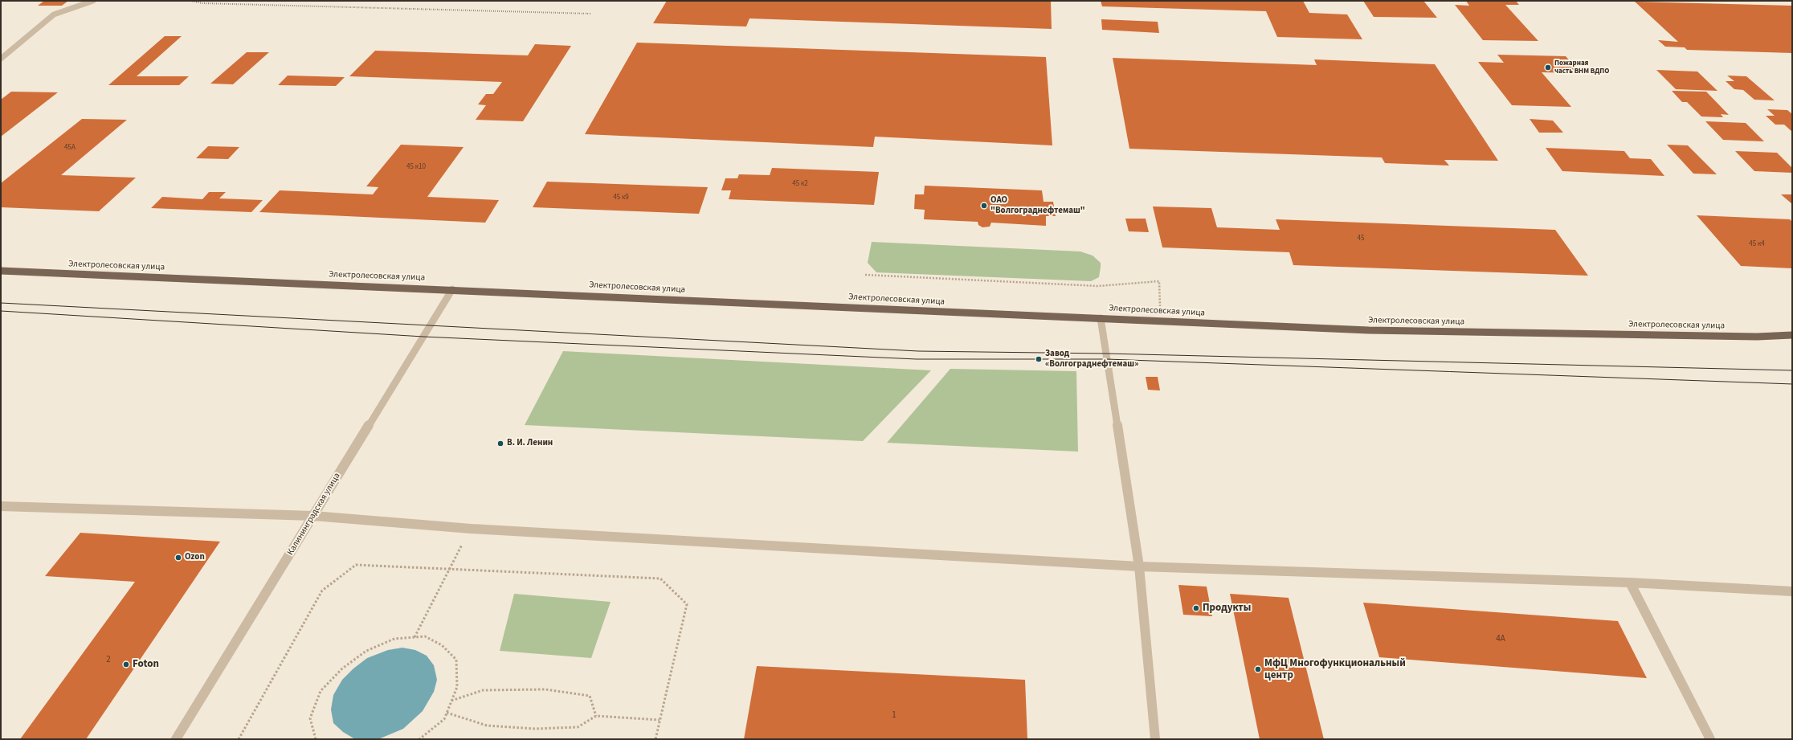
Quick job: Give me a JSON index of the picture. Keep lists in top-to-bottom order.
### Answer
{
  "streets": {
    "main road": ["Электролесовская улица"],
    "street": ["Калининградская улица"]
  },
  "crossings": [
    ["Электролесовская улица", "Калининградская улица"]
  ],
  "places": [
    "Пожарная часть ВНМ ВДПО",
    "ОАО \"Волгограднефтемаш\"",
    "Завод «Волгограднефтемаш»",
    "В. И. Ленин",
    "Ozon",
    "Продукты",
    "Foton",
    "МфЦ Многофункциональный центр"
  ],
  "house_numbers": [
    "45А",
    "45 к10",
    "45 к2",
    "45 к9",
    "45",
    "45 к4",
    "4А",
    "2",
    "1"
  ]
}
